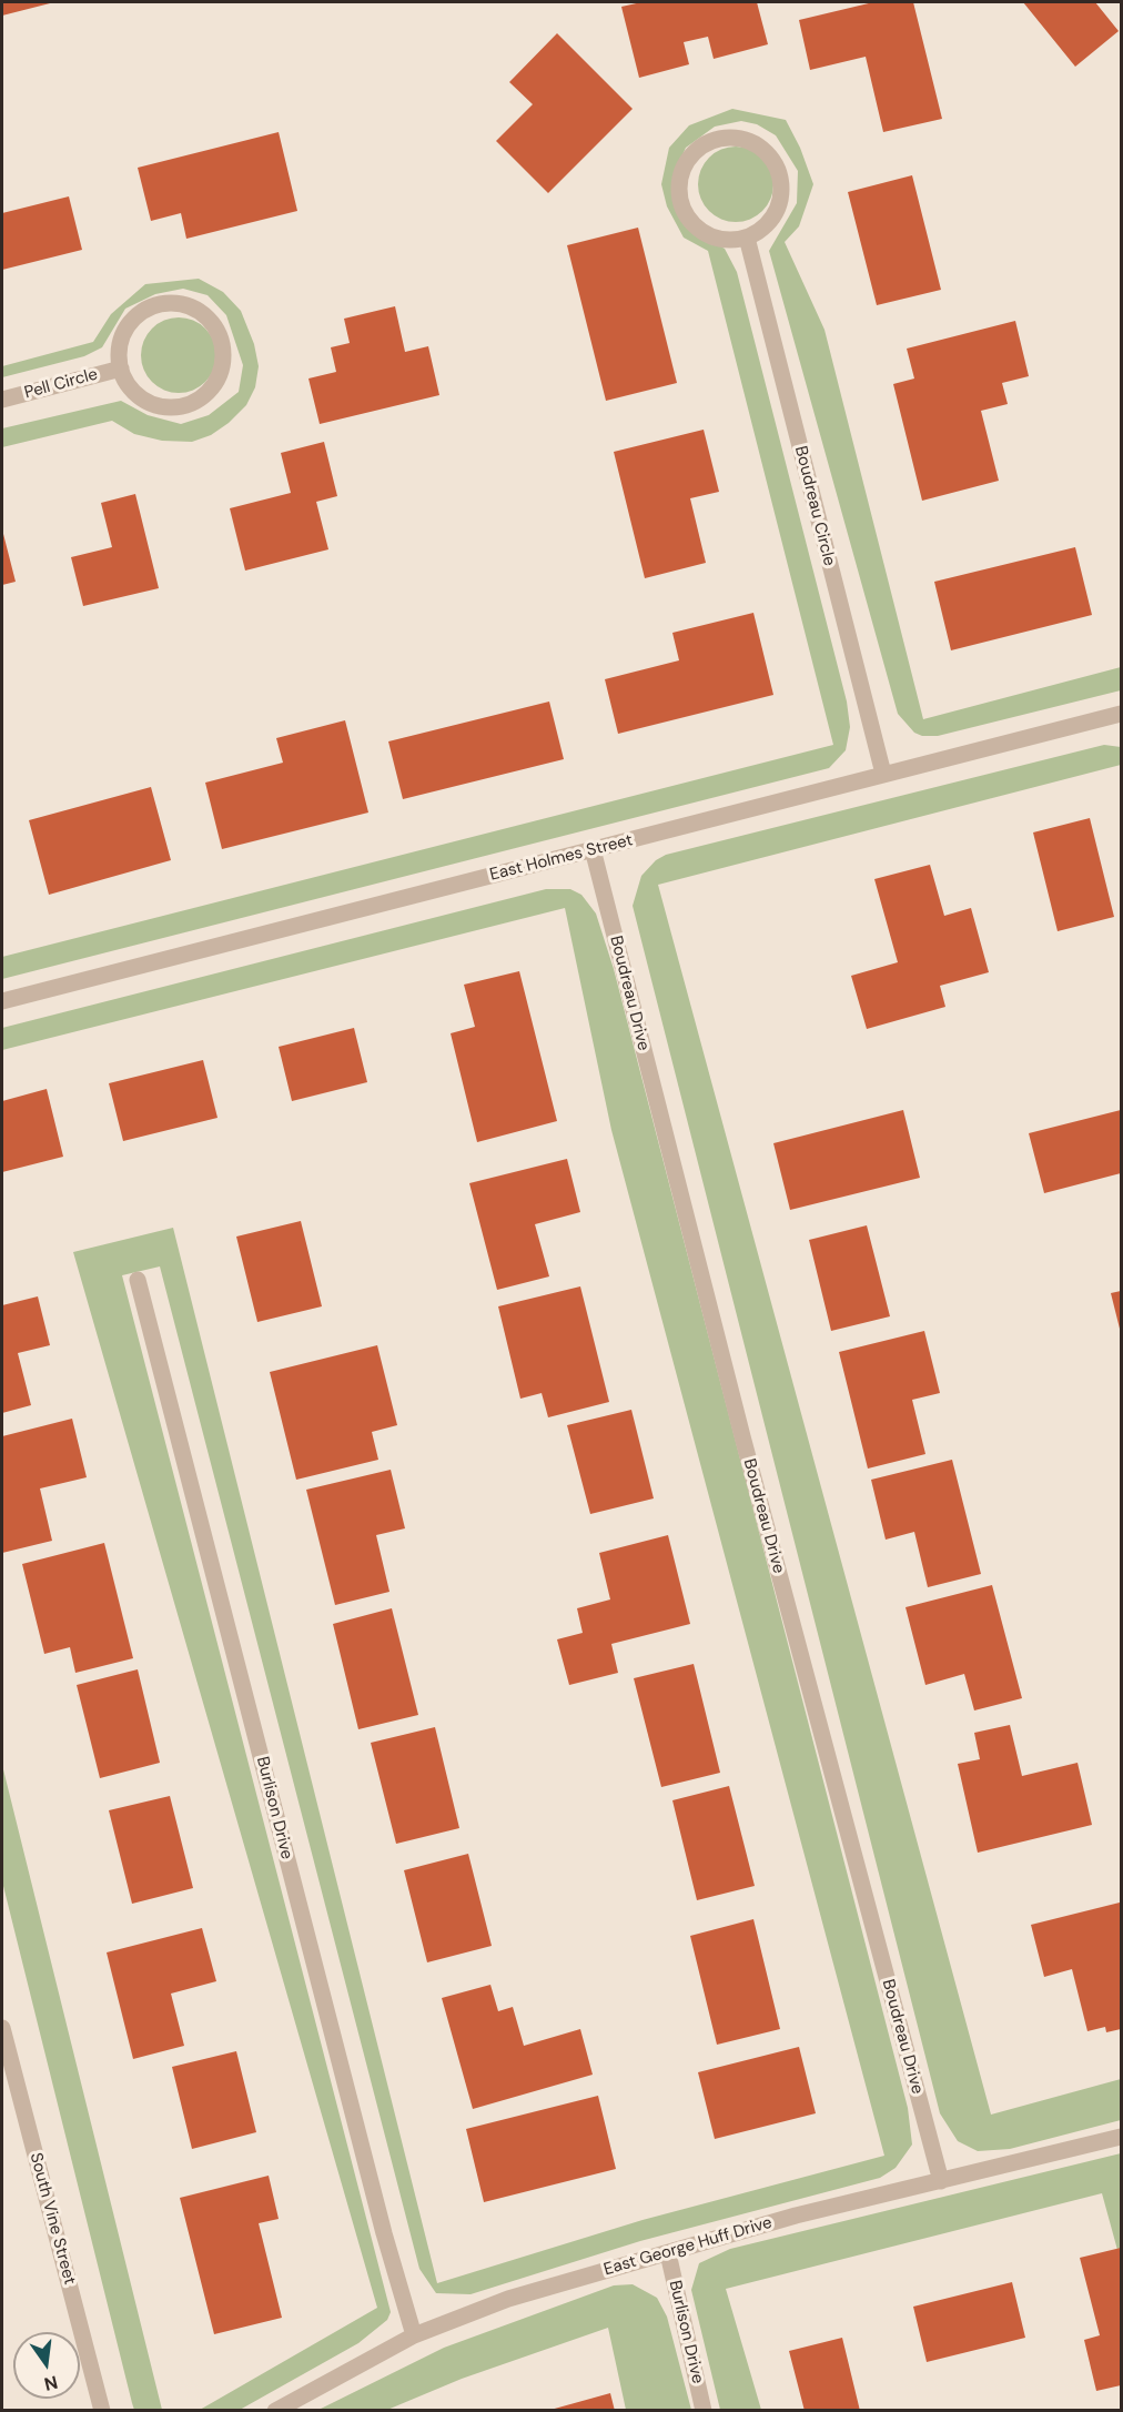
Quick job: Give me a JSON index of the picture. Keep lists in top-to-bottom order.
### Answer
{
  "streets": {
    "street": [
      "Pell Circle",
      "Boudreau Circle",
      "East Holmes Street",
      "Boudreau Drive",
      "Burlison Drive",
      "South Vine Street",
      "East George Huff Drive"
    ]
  },
  "crossings": [
    ["Boudreau Circle", "East Holmes Street"],
    ["East Holmes Street", "Boudreau Drive"],
    ["Boudreau Drive", "East George Huff Drive"],
    ["Burlison Drive", "East George Huff Drive"]
  ],
  "north": "bottom"
}
